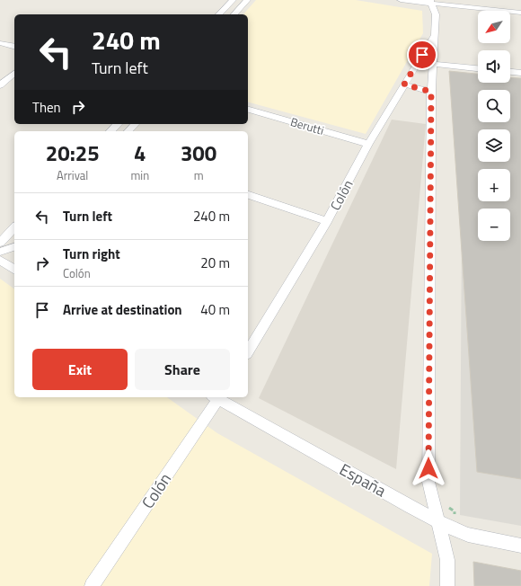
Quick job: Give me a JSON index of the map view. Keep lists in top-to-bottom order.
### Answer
{
  "streets": {
    "street": ["Berutti", "Colón", "España"]
  },
  "crossings": [
    ["Berutti", "Colón"],
    ["Colón", "España"]
  ],
  "north": "bottom left",
  "page": {
    "map_buttons": ["+", "−"],
    "turn": ["240 m", "Turn left"],
    "then": "Then",
    "eta": [
      "20:25",
      "Arrival",
      "4",
      "min",
      "300",
      "m"
    ],
    "list": [
      {
        "name": "Turn left",
        "value": "240 m"
      },
      {
        "name": "Turn right",
        "note": "Colón",
        "value": "20 m"
      },
      {
        "name": "Arrive at destination",
        "value": "40 m"
      }
    ],
    "buttons": ["Exit", "Share"]
  }
}
